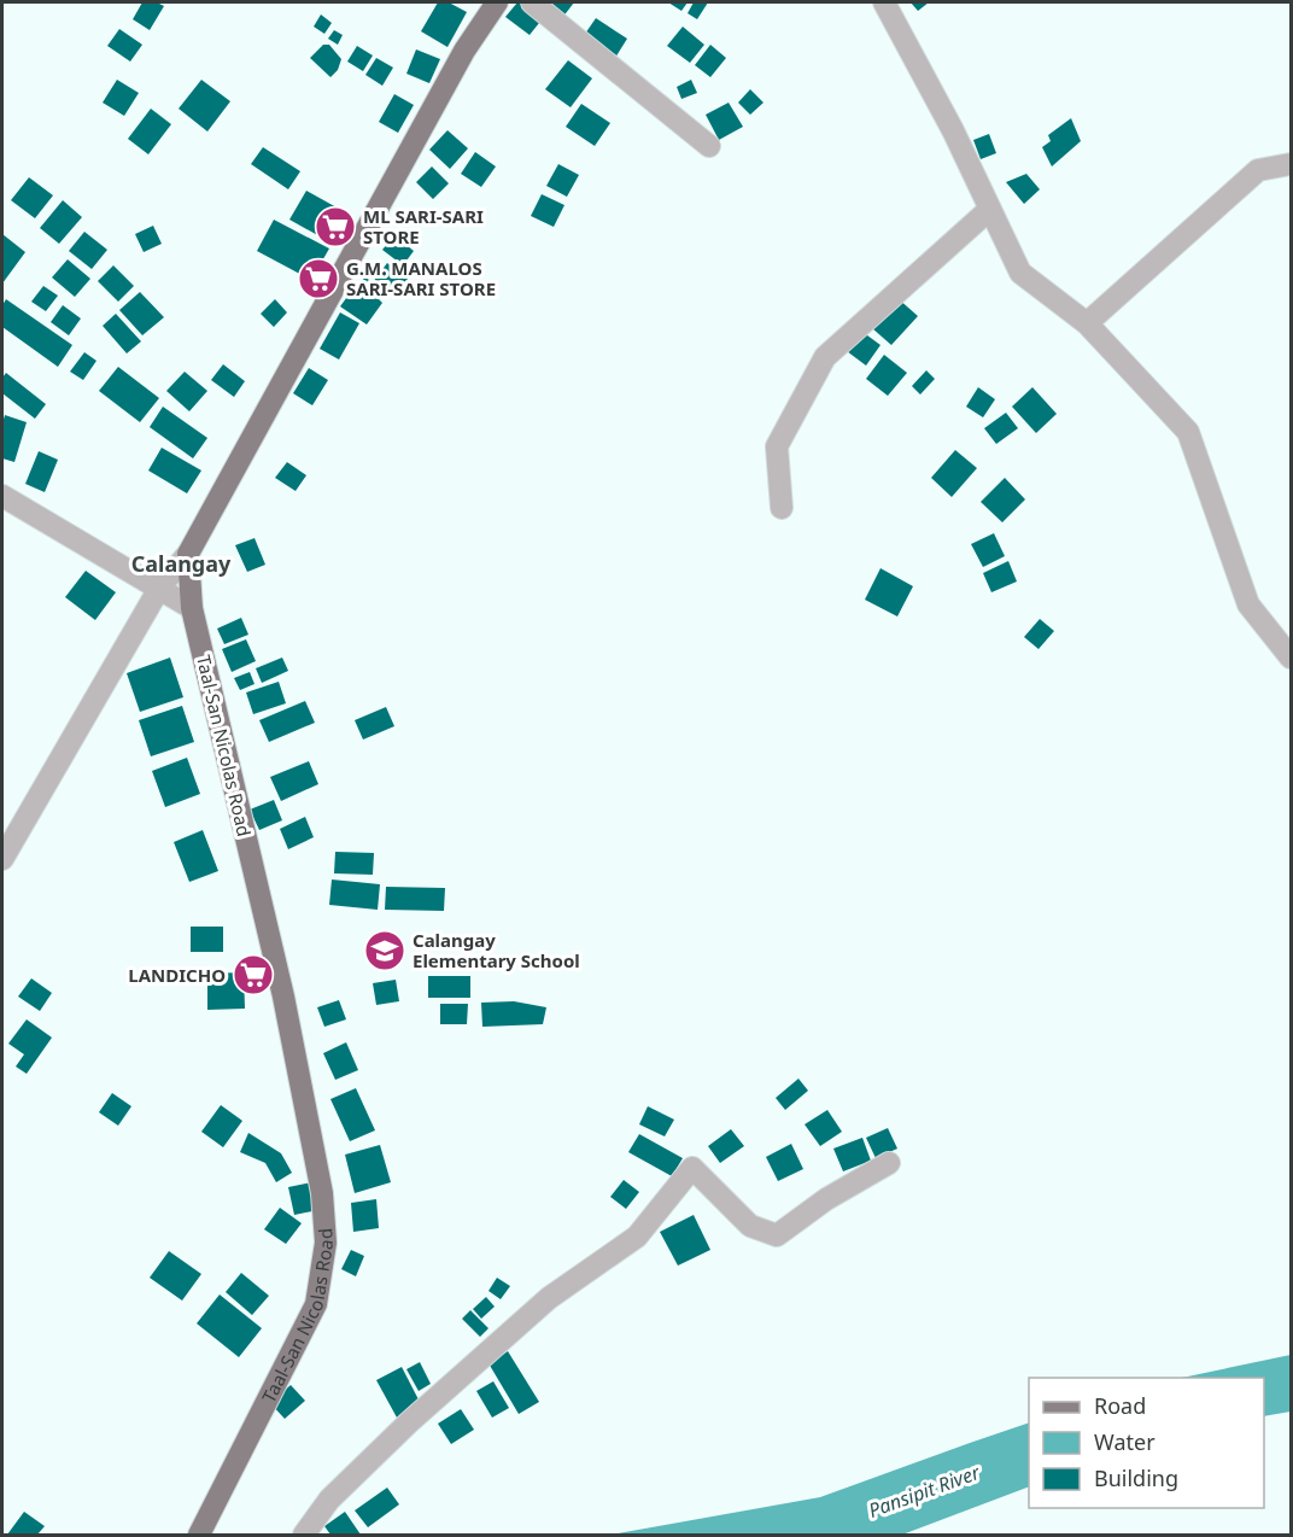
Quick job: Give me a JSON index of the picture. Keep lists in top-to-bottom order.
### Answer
{
  "streets": {
    "main road": ["Taal-San Nicolas Road"]
  },
  "districts": ["Calangay"],
  "water": ["Pansipit River"],
  "places": {
    "supermarket": ["ML SARI-SARI STORE", "G.M. MANALOS SARI-SARI STORE", "LANDICHO"],
    "school or university": ["Calangay Elementary School"]
  },
  "legend": ["Road", "Water", "Building"]
}
